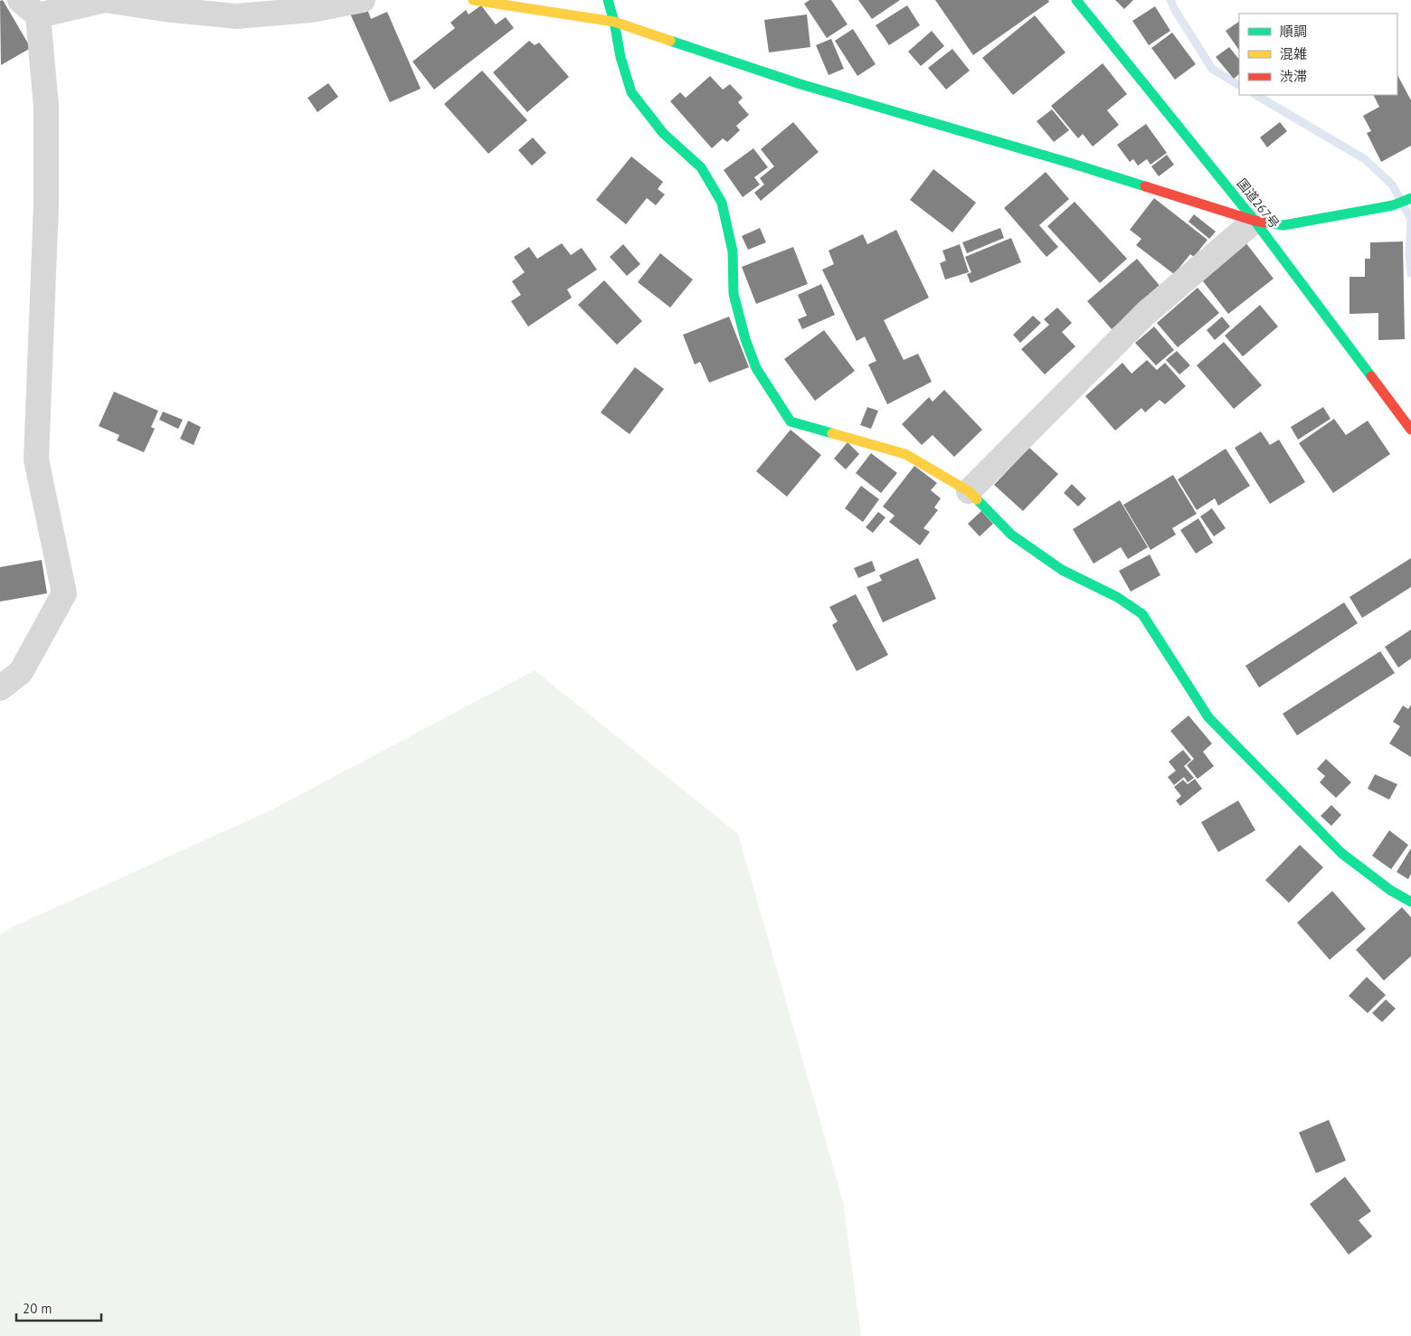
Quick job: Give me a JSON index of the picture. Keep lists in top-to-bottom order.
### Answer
{
  "streets": {
    "main road": ["国道267号"]
  },
  "legend": ["順調", "混雑", "渋滞"],
  "scale_bar": "20 m"
}
